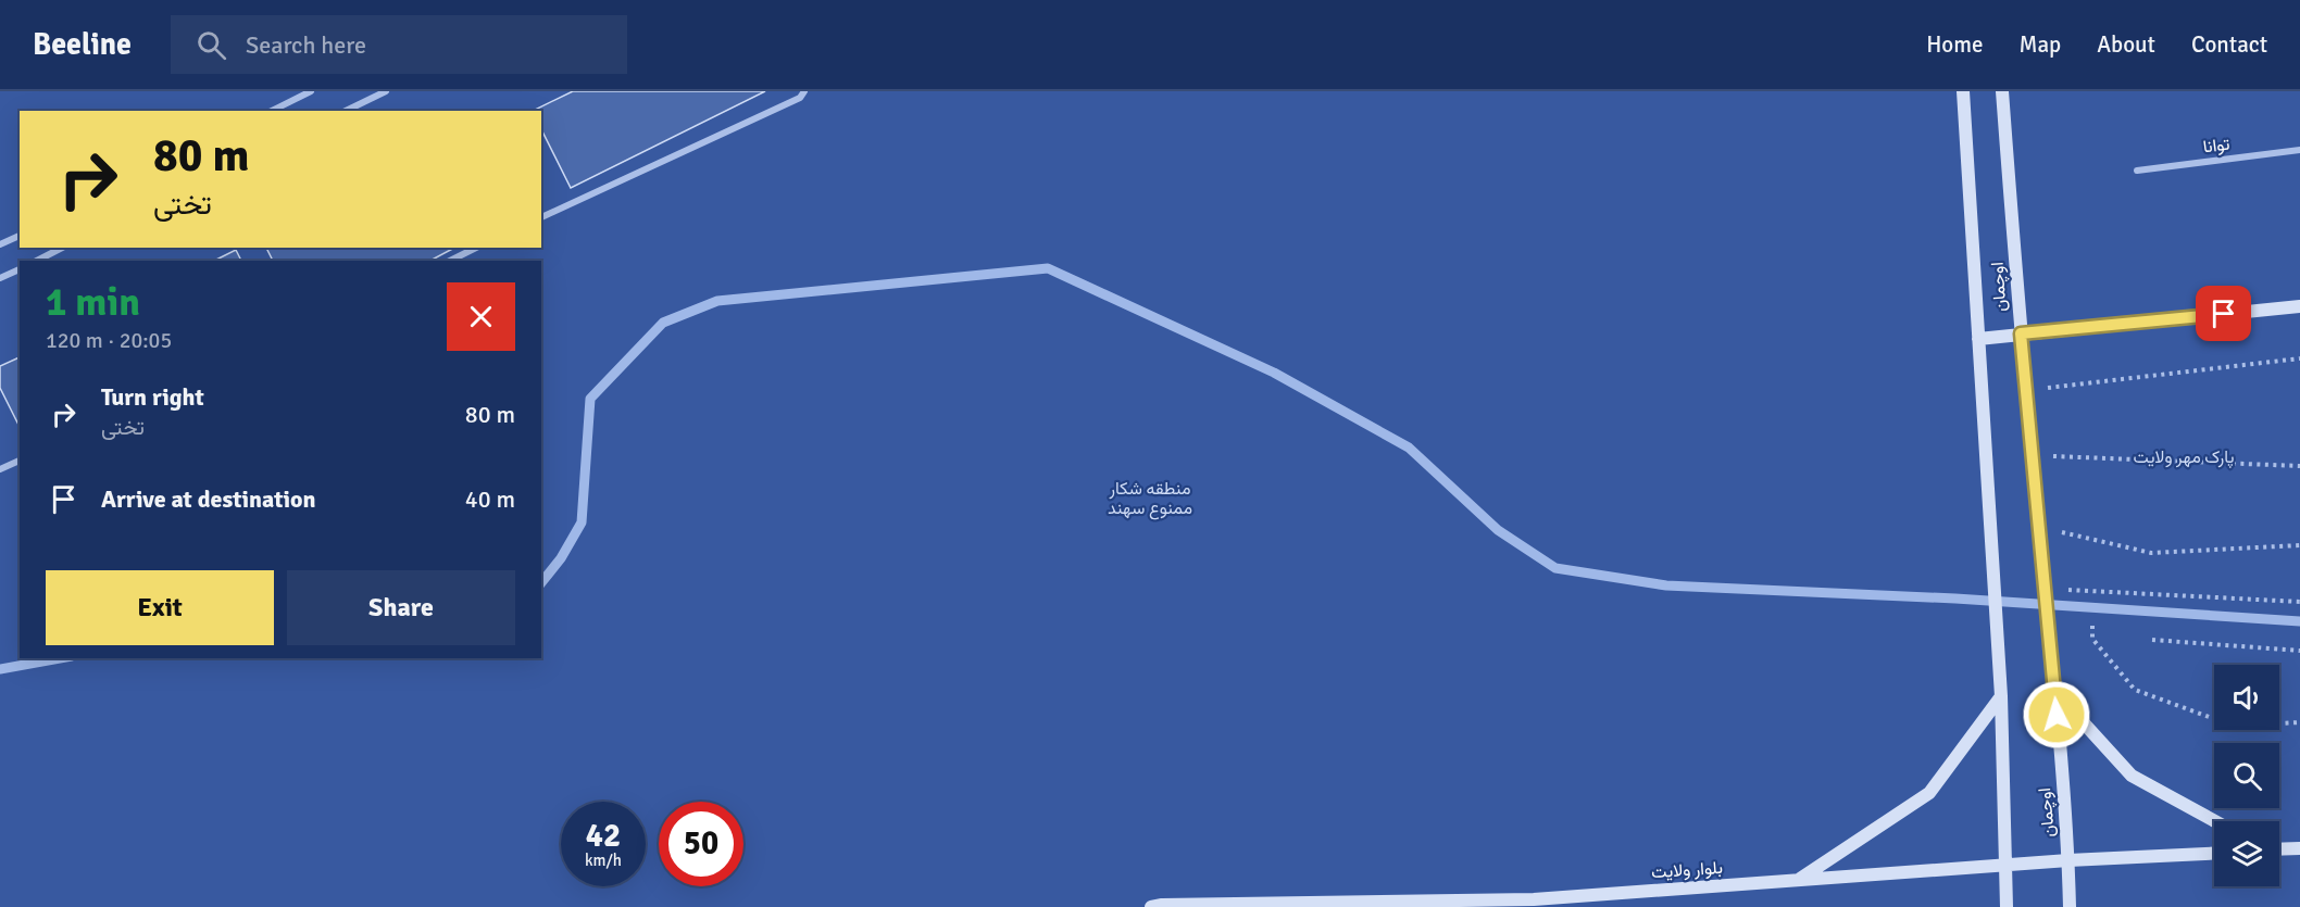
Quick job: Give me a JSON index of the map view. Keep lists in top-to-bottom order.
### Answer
{
  "streets": {
    "main road": ["اوچمان", "بلوار ولایت"],
    "street": ["توانا"]
  },
  "crossings": [
    ["اوچمان", "بلوار ولایت"]
  ],
  "parks": ["پارک مهر ولایت", "منطقه شکار ممنوع سهند"],
  "page": {
    "header": "Beeline",
    "search": "Search here",
    "nav": [
      "Home",
      "Map",
      "About",
      "Contact"
    ],
    "turn": ["80 m", "تختی"],
    "heading": ["1 min", "120 m · 20:05"],
    "list": [
      {
        "name": "Turn right",
        "note": "تختی",
        "value": "80 m"
      },
      {
        "name": "Arrive at destination",
        "value": "40 m"
      }
    ],
    "buttons": ["Exit", "Share"],
    "speed": "42 km/h",
    "limit": "50"
  }
}
